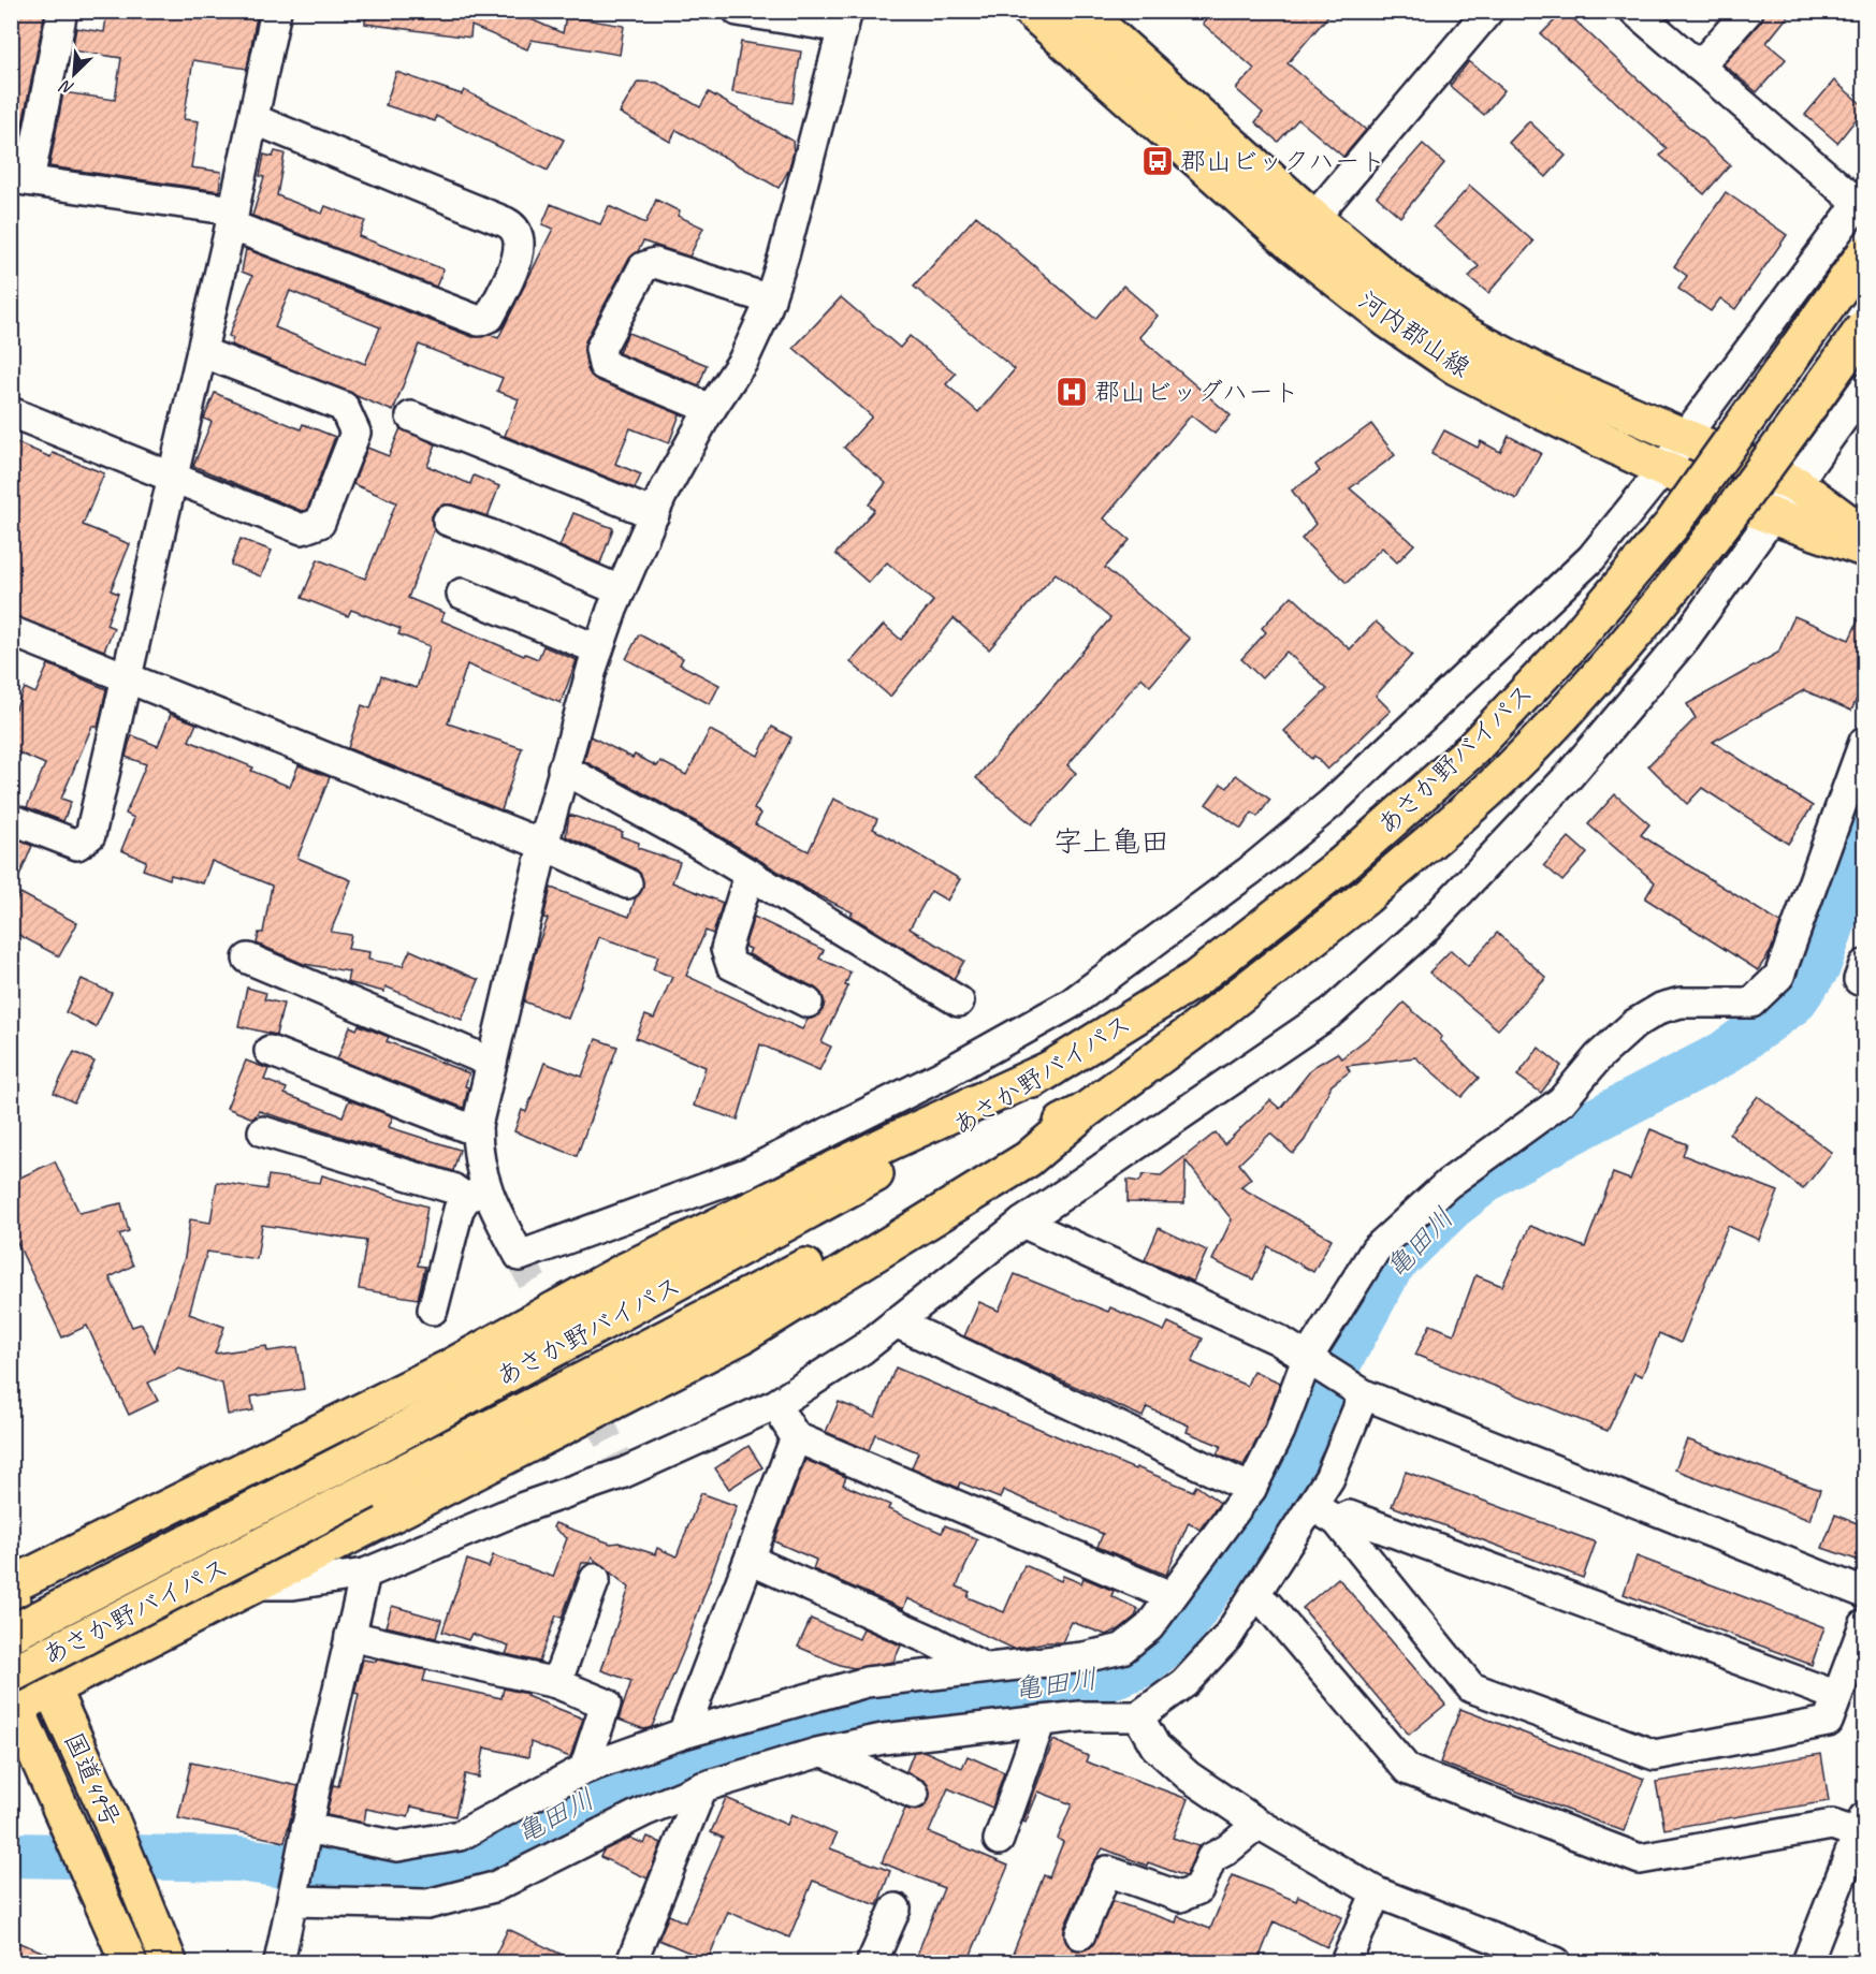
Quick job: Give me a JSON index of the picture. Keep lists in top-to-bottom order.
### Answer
{
  "streets": {
    "main road": ["河内郡山線", "あさか野バイパス", "国道49号"]
  },
  "crossings": [
    ["あさか野バイパス", "国道49号"]
  ],
  "districts": ["字上亀田"],
  "water": ["亀田川"],
  "places": {
    "bus stop": ["郡山ビックハート"],
    "hospital": ["郡山ビッグハート"]
  },
  "north": "bottom left"
}
